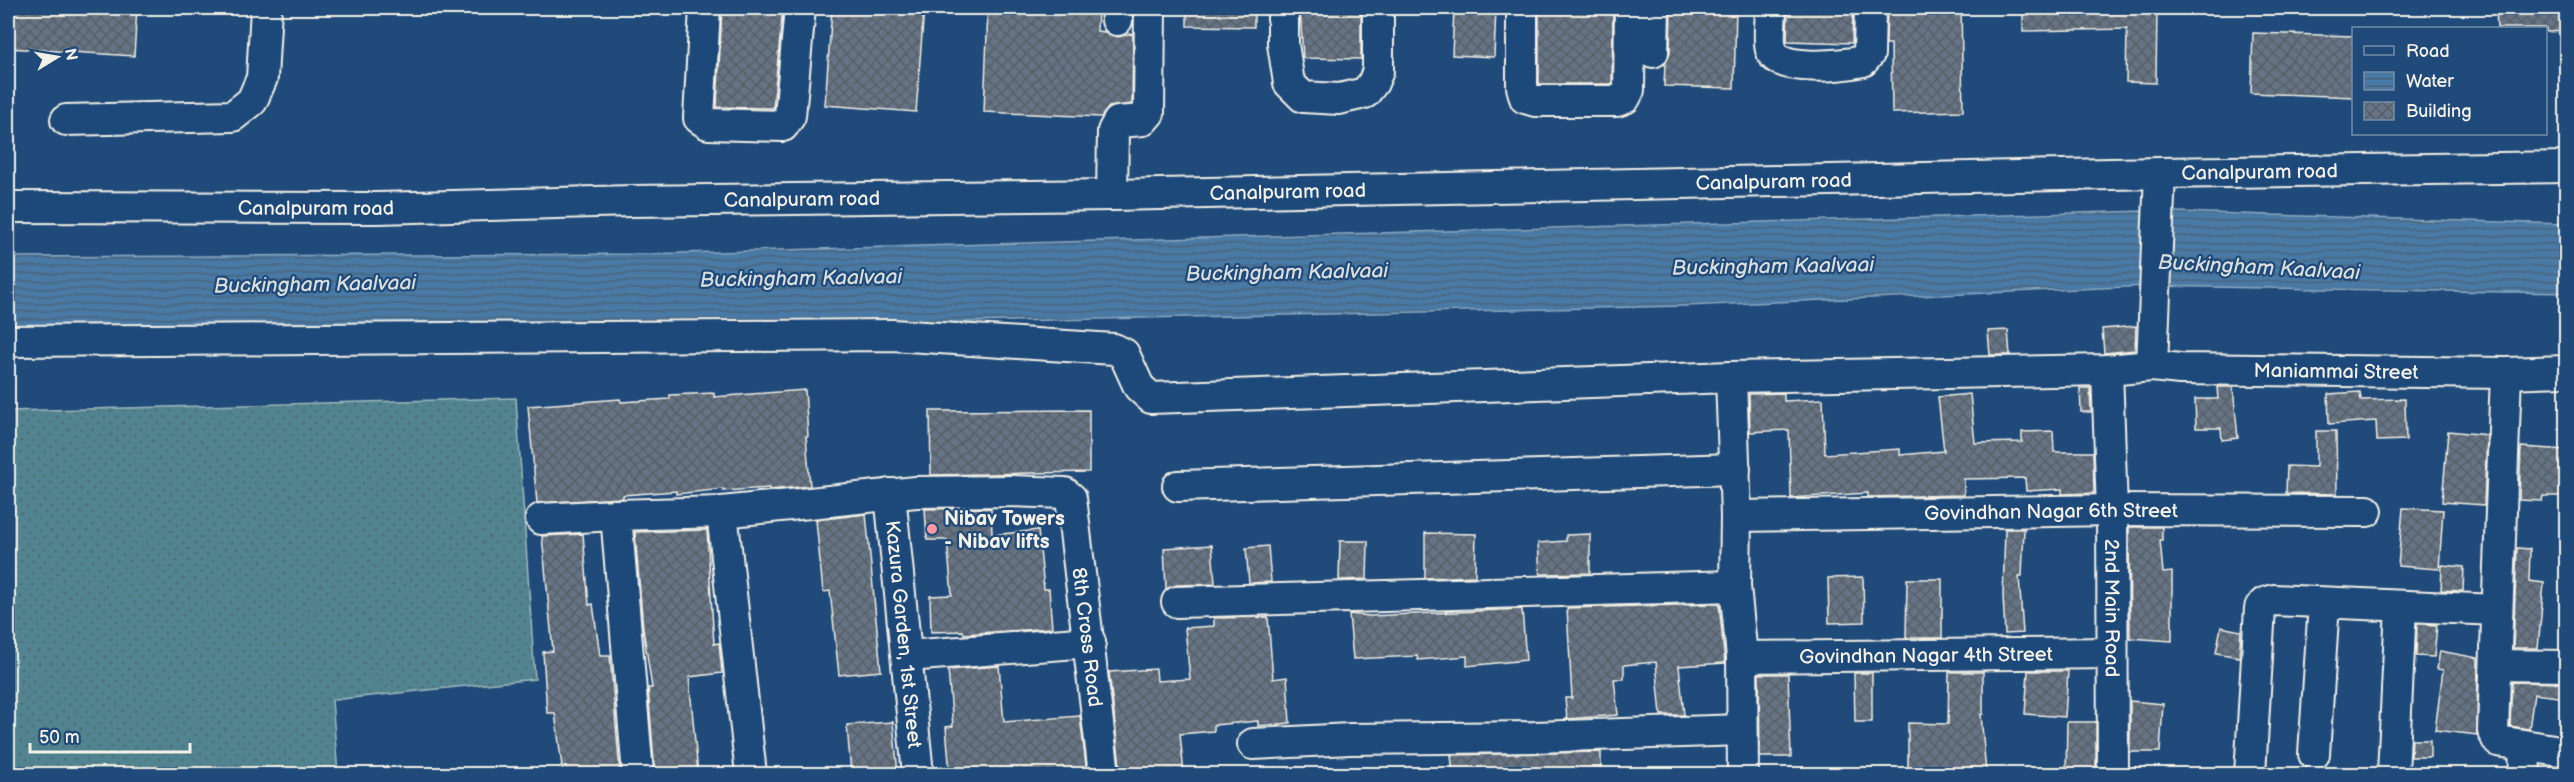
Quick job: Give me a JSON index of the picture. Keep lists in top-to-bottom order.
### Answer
{
  "streets": {
    "street": [
      "Canalpuram road",
      "Maniammai Street",
      "Govindhan Nagar 6th Street",
      "2nd Main Road",
      "Kazura Garden, 1st Street",
      "8th Cross Road",
      "Govindhan Nagar 4th Street"
    ]
  },
  "crossings": [
    ["Maniammai Street", "2nd Main Road"],
    ["Govindhan Nagar 6th Street", "2nd Main Road"],
    ["2nd Main Road", "Govindhan Nagar 4th Street"],
    ["Kazura Garden, 1st Street", "8th Cross Road"]
  ],
  "water": ["Buckingham Kaalvaai"],
  "places": ["Nibav Towers - Nibav lifts"],
  "legend": ["Road", "Water", "Building"],
  "scale_bar": "50 m",
  "north": "right"
}
